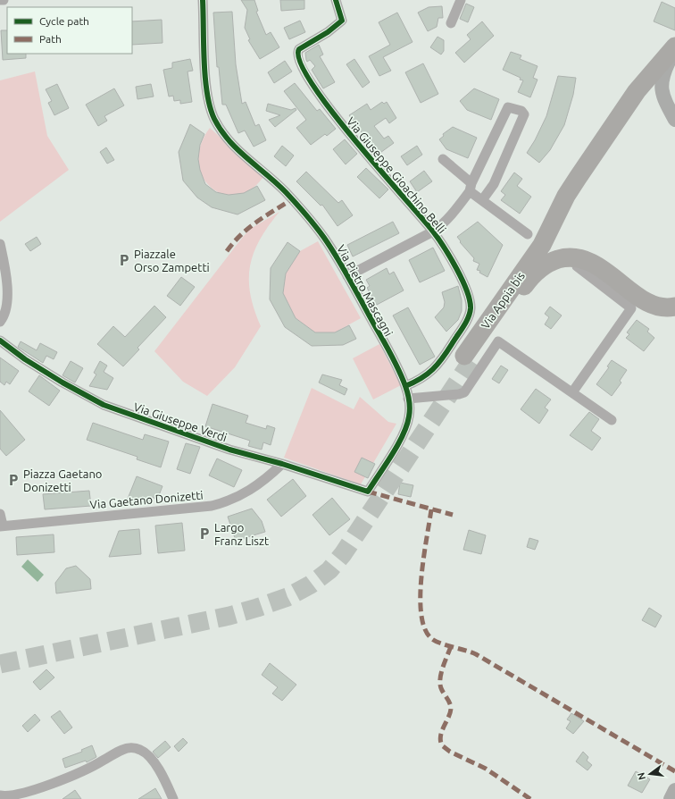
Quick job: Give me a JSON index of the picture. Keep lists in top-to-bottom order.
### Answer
{
  "streets": {
    "highway": ["Via Appia bis"],
    "street": [
      "Via Giuseppe Gioachino Belli",
      "Via Pietro Mascagni",
      "Via Giuseppe Verdi",
      "Via Gaetano Donizetti"
    ]
  },
  "crossings": [
    ["Via Giuseppe Gioachino Belli", "Via Pietro Mascagni"],
    ["Via Pietro Mascagni", "Via Giuseppe Verdi"],
    ["Via Giuseppe Verdi", "Via Gaetano Donizetti"]
  ],
  "places": {
    "parking": ["Piazzale Orso Zampetti", "Piazza Gaetano Donizetti", "Largo Franz Liszt"]
  },
  "legend": ["Cycle path", "Path"],
  "north": "left"
}
